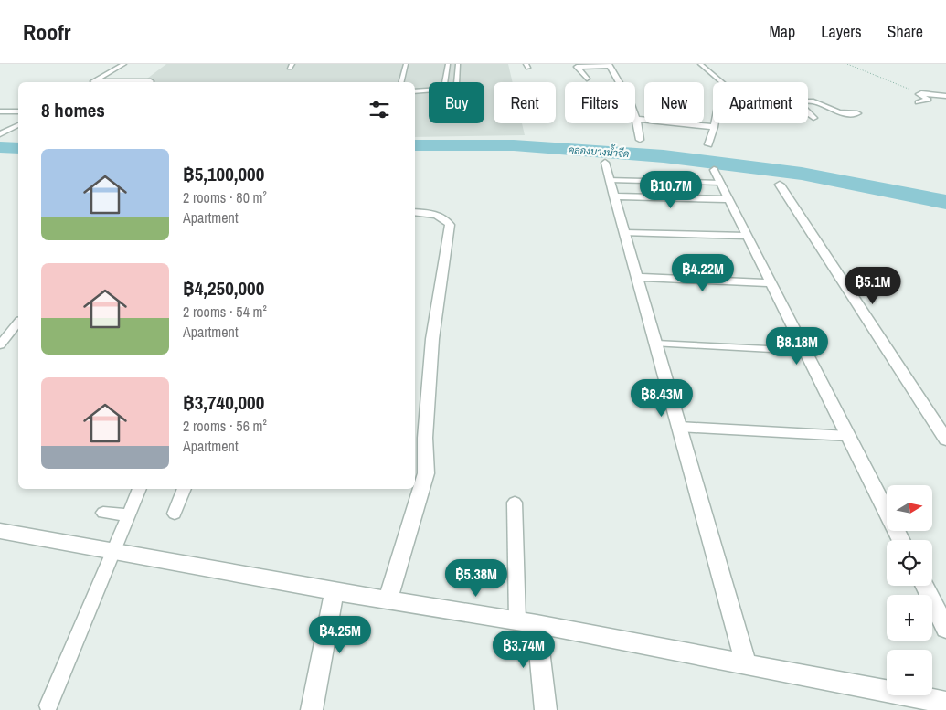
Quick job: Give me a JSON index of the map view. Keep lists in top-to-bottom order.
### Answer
{
  "water": ["คลองบางน้ำจืด"],
  "north": "right",
  "page": {
    "header": "Roofr",
    "nav": ["Map", "Layers", "Share"],
    "chip": [
      "Buy",
      "Rent",
      "Filters",
      "New",
      "Apartment"
    ],
    "heading": "8 homes",
    "list": [
      {
        "name": "฿5,100,000",
        "note": "2 rooms · 80 m² · Apartment"
      },
      {
        "name": "฿4,250,000",
        "note": "2 rooms · 54 m² · Apartment"
      },
      {
        "name": "฿3,740,000",
        "note": "2 rooms · 56 m² · Apartment"
      }
    ],
    "price": [
      "฿10.7M",
      "฿4.22M",
      "฿5.1M",
      "฿8.18M",
      "฿8.43M",
      "฿5.38M",
      "฿4.25M",
      "฿3.74M"
    ],
    "map_buttons": ["+", "−"]
  }
}
